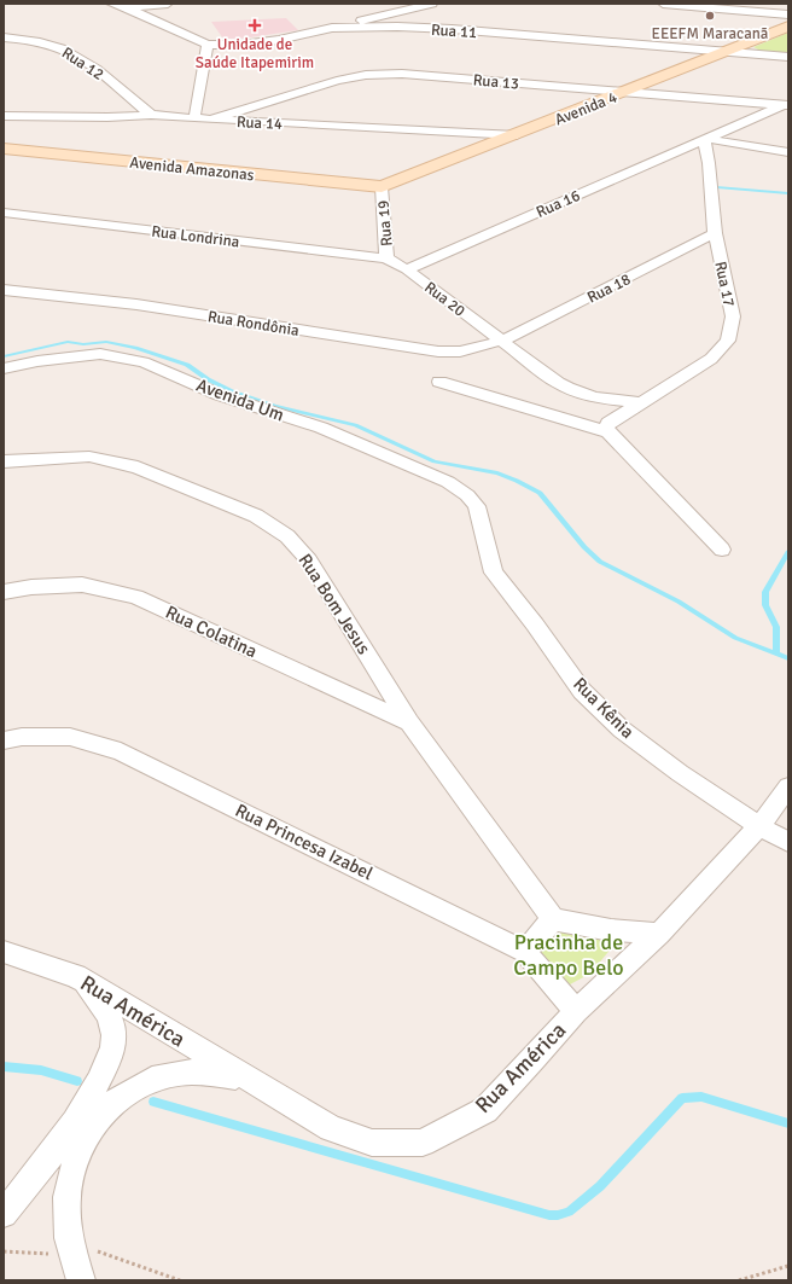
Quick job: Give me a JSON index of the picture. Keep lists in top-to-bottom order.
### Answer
{
  "streets": {
    "street": [
      "Rua 11",
      "Rua 12",
      "Rua 13",
      "Avenida 4",
      "Rua 14",
      "Avenida Amazonas",
      "Rua 16",
      "Rua 19",
      "Rua Londrina",
      "Rua 17",
      "Rua 18",
      "Rua 20",
      "Rua Rondônia",
      "Avenida Um",
      "Rua Bom Jesus",
      "Rua Colatina",
      "Rua Kênia",
      "Rua Princesa Izabel",
      "Rua América"
    ]
  },
  "crossings": [
    ["Rua 11", "Avenida 4"],
    ["Rua 12", "Rua 14"],
    ["Rua 13", "Avenida 4"],
    ["Rua 13", "Rua 14"],
    ["Rua 13", "Rua 16"],
    ["Avenida 4", "Rua 14"],
    ["Avenida 4", "Avenida Amazonas"],
    ["Avenida 4", "Rua 19"],
    ["Avenida Amazonas", "Rua 19"],
    ["Rua 16", "Rua 17"],
    ["Rua 16", "Rua 20"],
    ["Rua 19", "Rua Londrina"],
    ["Rua 19", "Rua 20"],
    ["Rua Londrina", "Rua 20"],
    ["Rua 17", "Rua 18"],
    ["Rua 17", "Rua 20"],
    ["Rua 18", "Rua 20"],
    ["Rua 18", "Rua Rondônia"],
    ["Rua 20", "Rua Rondônia"],
    ["Avenida Um", "Rua Kênia"],
    ["Rua Bom Jesus", "Rua Colatina"],
    ["Rua Kênia", "Rua América"],
    ["Rua Princesa Izabel", "Rua América"]
  ],
  "parks": ["Pracinha de Campo Belo"],
  "places": {
    "other": ["EEEFM Maracanã"],
    "health": ["Unidade de Saúde Itapemirim"]
  }
}
